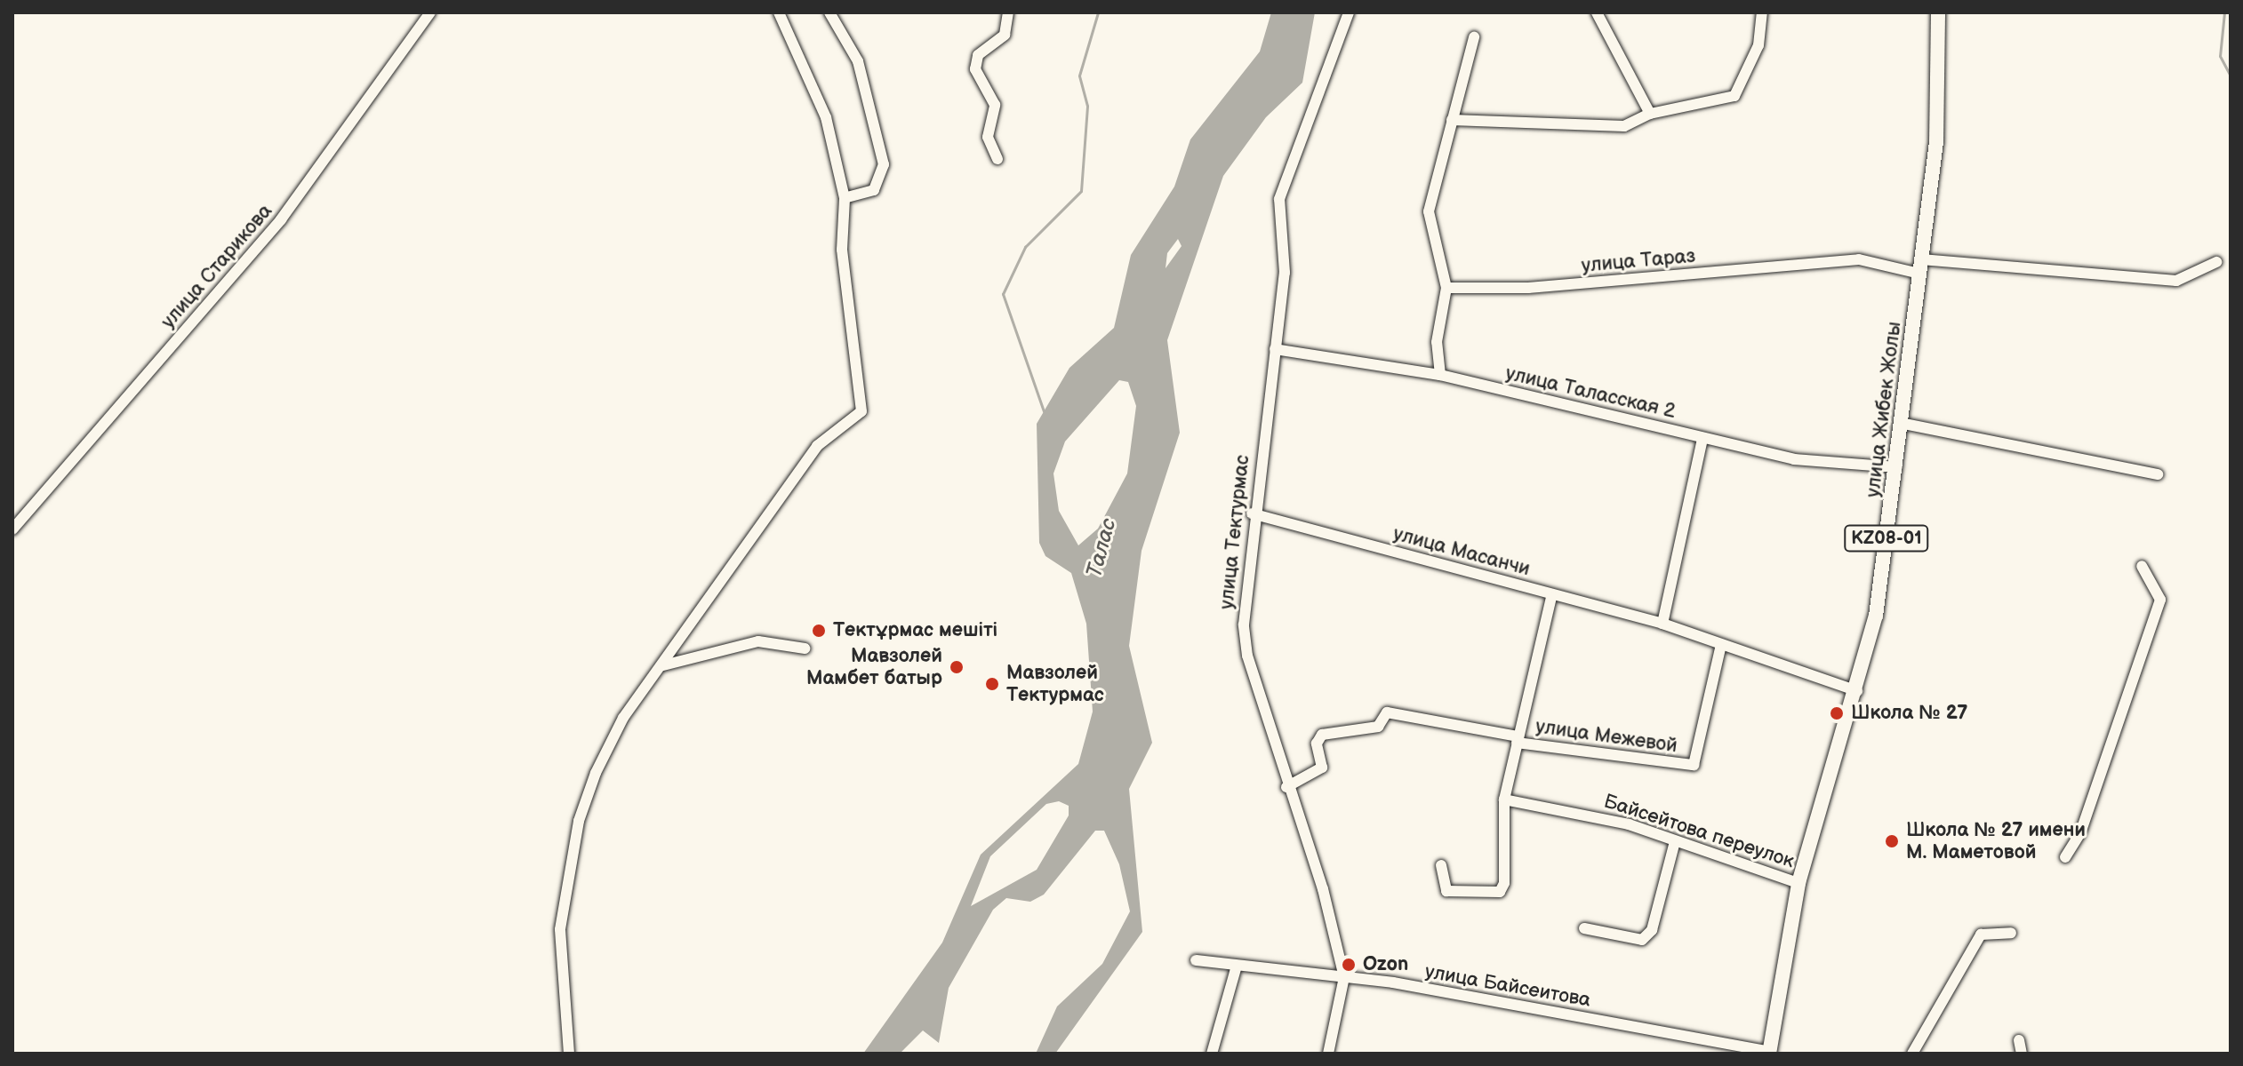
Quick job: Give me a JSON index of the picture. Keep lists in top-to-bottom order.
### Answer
{
  "streets": {
    "main road": ["улица Жибек Жолы", "KZ08-01"],
    "street": [
      "улица Тараз",
      "улица Старикова",
      "улица Таласская 2",
      "улица Тектурмас",
      "улица Масанчи",
      "улица Межевой",
      "Байсейтова переулок",
      "улица Байсеитова"
    ]
  },
  "crossings": [
    ["улица Тараз", "улица Жибек Жолы"],
    ["улица Таласская 2", "улица Жибек Жолы"],
    ["улица Таласская 2", "улица Тектурмас"],
    ["улица Жибек Жолы", "улица Масанчи"],
    ["улица Жибек Жолы", "Байсейтова переулок"],
    ["улица Жибек Жолы", "улица Байсеитова"],
    ["улица Тектурмас", "улица Масанчи"],
    ["улица Тектурмас", "улица Байсеитова"],
    ["улица Масанчи", "улица Межевой"]
  ],
  "water": ["Талас"],
  "places": [
    "Тектұрмас мешіті",
    "Мавзолей Мамбет батыр",
    "Мавзолей Тектурмас",
    "Школа № 27",
    "Школа № 27 имени М. Маметовой",
    "Ozon"
  ]
}
